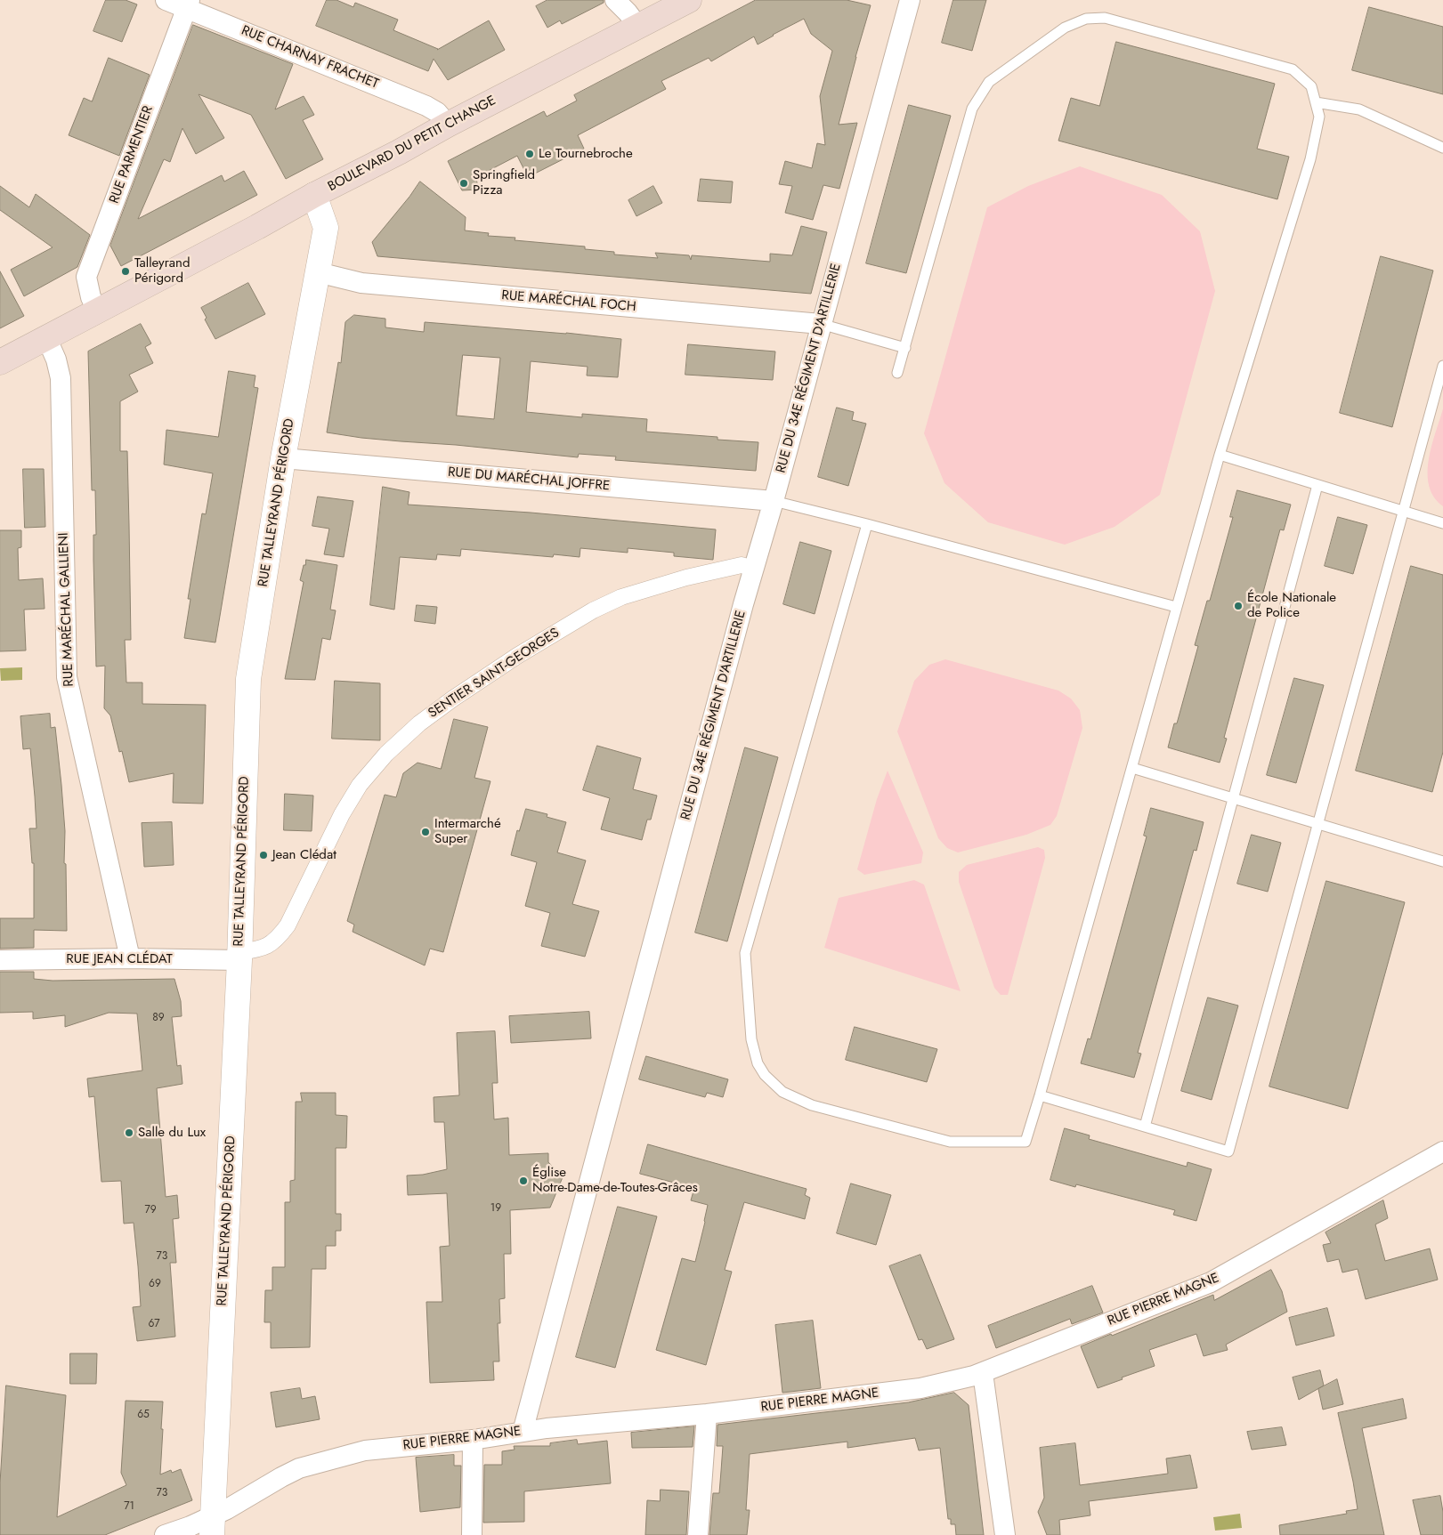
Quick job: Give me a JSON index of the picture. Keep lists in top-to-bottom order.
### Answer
{
  "streets": {
    "main road": ["BOULEVARD DU PETIT CHANGE"],
    "street": [
      "RUE CHARNAY FRACHET",
      "RUE PARMENTIER",
      "RUE MARÉCHAL FOCH",
      "RUE DU 34E RÉGIMENT D'ARTILLERIE",
      "RUE DU MARÉCHAL JOFFRE",
      "RUE TALLEYRAND PÉRIGORD",
      "RUE MARÉCHAL GALLIENI",
      "SENTIER SAINT-GEORGES",
      "RUE JEAN CLÉDAT",
      "RUE PIERRE MAGNE"
    ]
  },
  "crossings": [
    ["RUE CHARNAY FRACHET", "BOULEVARD DU PETIT CHANGE"],
    ["RUE CHARNAY FRACHET", "RUE PARMENTIER"],
    ["BOULEVARD DU PETIT CHANGE", "RUE PARMENTIER"],
    ["BOULEVARD DU PETIT CHANGE", "RUE TALLEYRAND PÉRIGORD"],
    ["BOULEVARD DU PETIT CHANGE", "RUE MARÉCHAL GALLIENI"],
    ["RUE MARÉCHAL FOCH", "RUE DU 34E RÉGIMENT D'ARTILLERIE"],
    ["RUE MARÉCHAL FOCH", "RUE TALLEYRAND PÉRIGORD"],
    ["RUE DU 34E RÉGIMENT D'ARTILLERIE", "RUE DU MARÉCHAL JOFFRE"],
    ["RUE DU 34E RÉGIMENT D'ARTILLERIE", "SENTIER SAINT-GEORGES"],
    ["RUE DU 34E RÉGIMENT D'ARTILLERIE", "RUE PIERRE MAGNE"],
    ["RUE DU MARÉCHAL JOFFRE", "RUE TALLEYRAND PÉRIGORD"],
    ["RUE TALLEYRAND PÉRIGORD", "SENTIER SAINT-GEORGES"],
    ["RUE TALLEYRAND PÉRIGORD", "RUE JEAN CLÉDAT"],
    ["RUE TALLEYRAND PÉRIGORD", "RUE PIERRE MAGNE"],
    ["RUE MARÉCHAL GALLIENI", "RUE JEAN CLÉDAT"],
    ["SENTIER SAINT-GEORGES", "RUE JEAN CLÉDAT"]
  ],
  "places": [
    "Le Tournebroche",
    "Springfield Pizza",
    "Talleyrand Périgord",
    "École Nationale de Police",
    "Intermarché Super",
    "Jean Clédat",
    "Salle du Lux",
    "Église Notre-Dame-de-Toutes-Grâces"
  ],
  "house_numbers": [
    "89",
    "19",
    "79",
    "73",
    "69",
    "67",
    "65",
    "73",
    "71"
  ]
}
